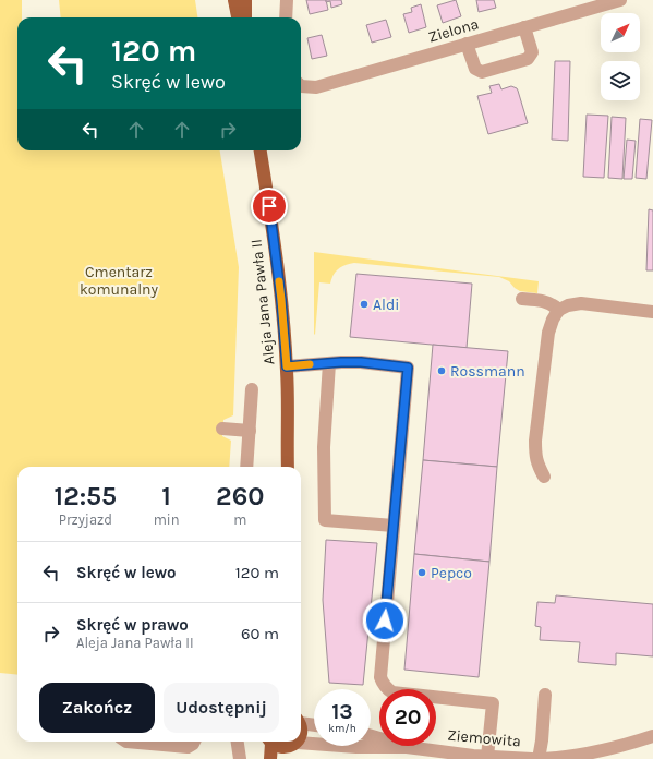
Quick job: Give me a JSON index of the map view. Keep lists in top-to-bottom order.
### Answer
{
  "streets": {
    "main road": ["Aleja Jana Pawła II"],
    "street": ["Zielona", "Ziemowita"]
  },
  "parks": ["Cmentarz komunalny"],
  "places": ["Aldi", "Rossmann", "Pepco"],
  "north": "top right",
  "page": {
    "turn": ["120 m", "Skręć w lewo"],
    "eta": [
      "12:55",
      "Przyjazd",
      "1",
      "min",
      "260",
      "m"
    ],
    "list": [
      {
        "name": "Skręć w lewo",
        "value": "120 m"
      },
      {
        "name": "Skręć w prawo",
        "note": "Aleja Jana Pawła II",
        "value": "60 m"
      }
    ],
    "buttons": ["Zakończ", "Udostępnij"],
    "speed": "13 km/h",
    "limit": "20"
  }
}
